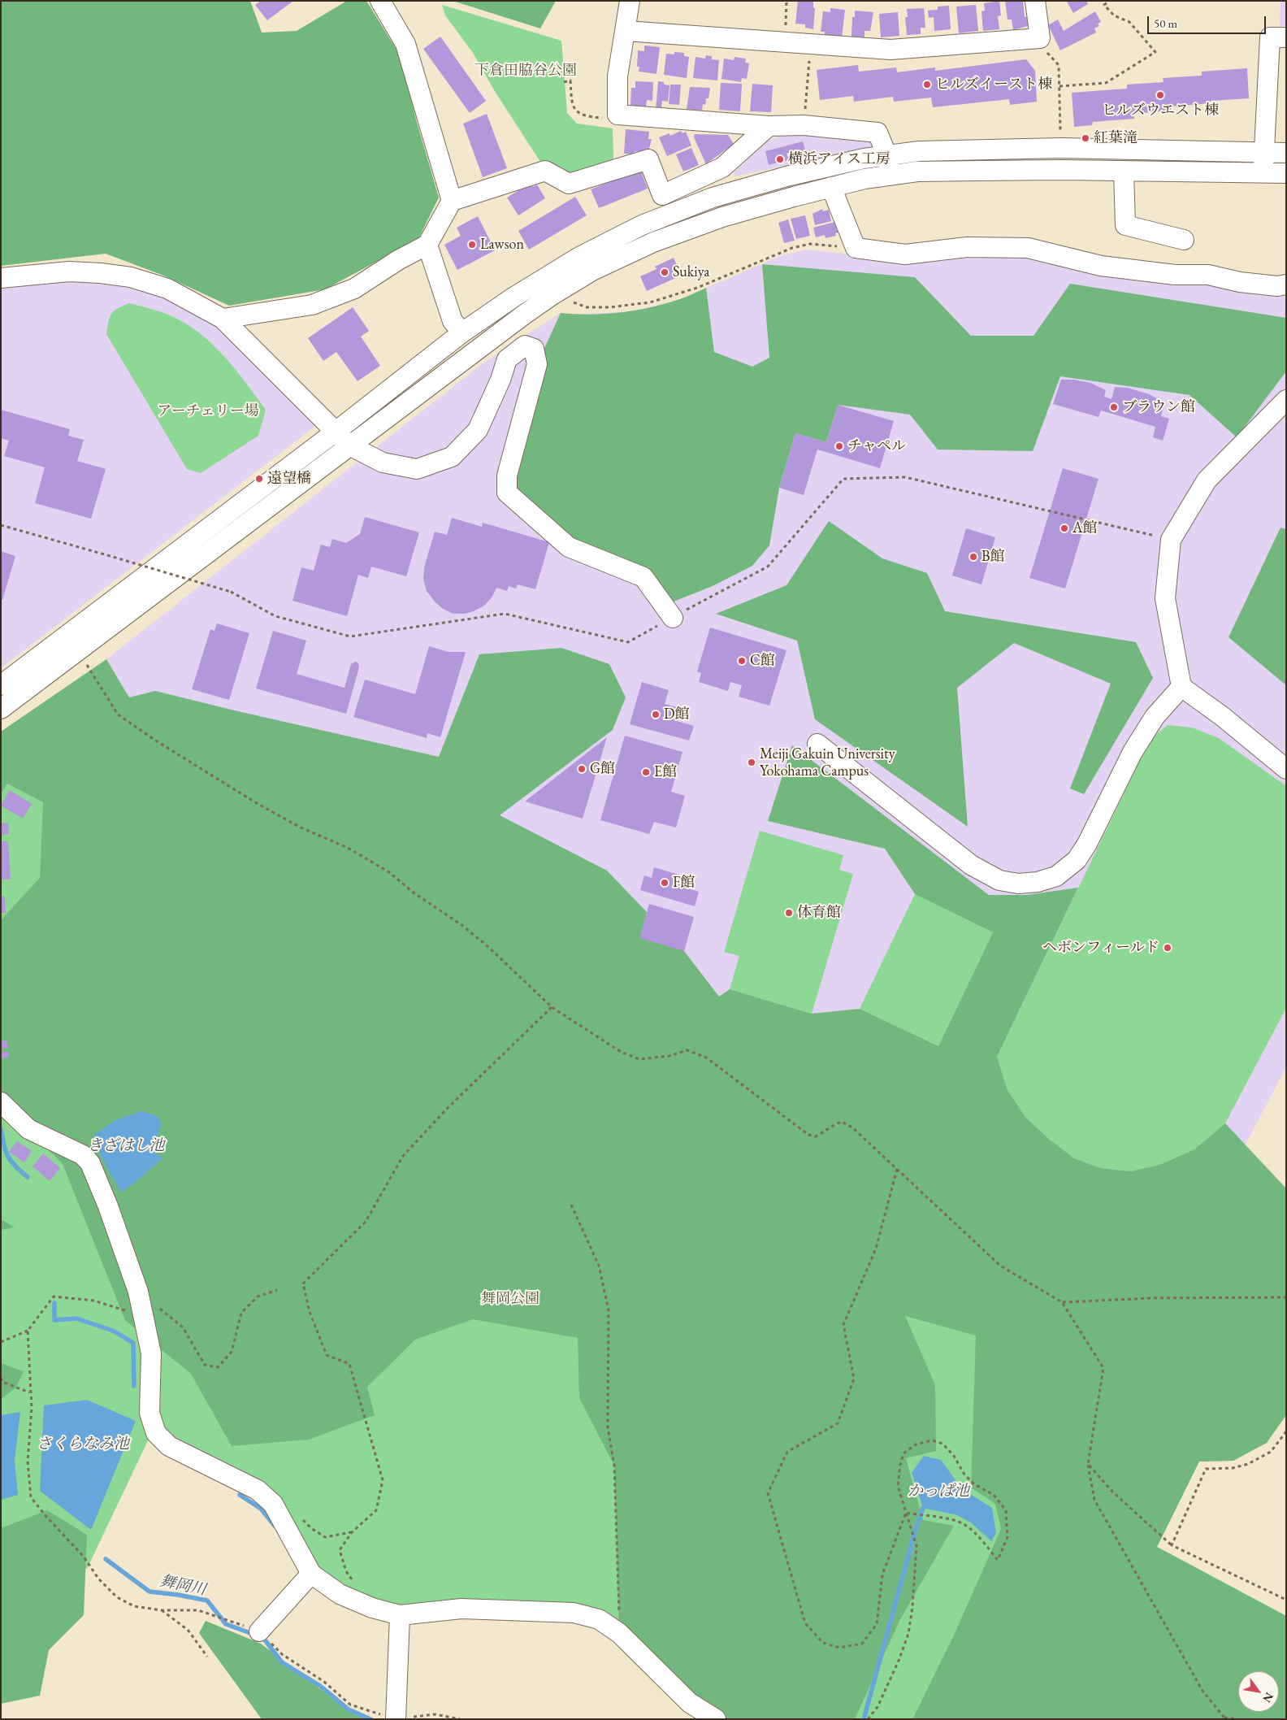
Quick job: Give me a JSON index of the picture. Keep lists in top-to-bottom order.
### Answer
{
  "water": [
    "きざはし池",
    "さくらなみ池",
    "かっぱ池",
    "舞岡川"
  ],
  "parks": ["下倉田脇谷公園", "アーチェリー場", "舞岡公園"],
  "places": [
    "ヒルズイースト棟",
    "ヒルズウエスト棟",
    "紅葉滝",
    "横浜アイス工房",
    "Lawson",
    "Sukiya",
    "ブラウン館",
    "チャペル",
    "遠望橋",
    "A館",
    "B館",
    "C館",
    "D館",
    "Meiji Gakuin University Yokohama Campus",
    "G館",
    "E館",
    "F館",
    "体育館",
    "ヘボンフィールド"
  ],
  "scale_bar": "50 m",
  "north": "bottom right"
}
